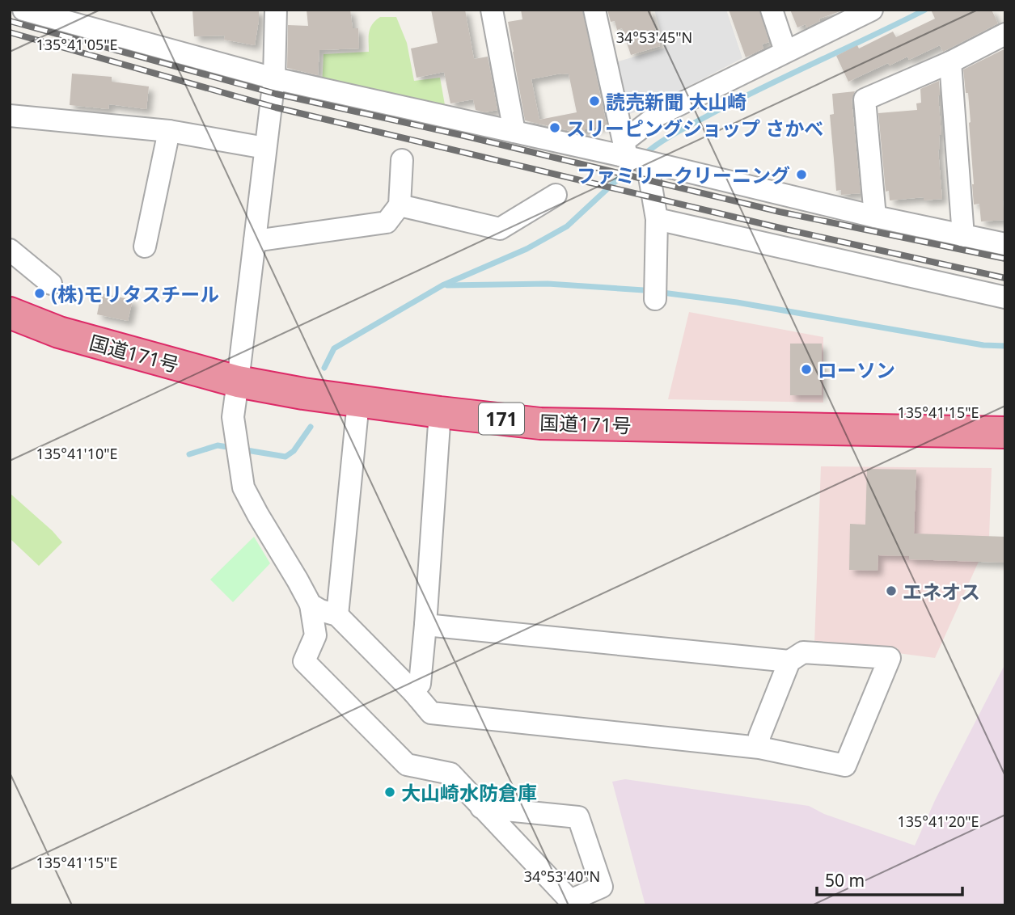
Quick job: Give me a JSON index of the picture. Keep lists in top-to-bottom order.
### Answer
{
  "streets": {
    "highway": ["国道171号", "171"]
  },
  "places": [
    "読売新聞 大山崎",
    "スリーピングショップ さかべ",
    "ファミリークリーニング",
    "(株)モリタスチール",
    "ローソン",
    "エネオス",
    "大山崎水防倉庫"
  ],
  "scale_bar": "50 m",
  "coordinates": [
    "34°53'45\"N",
    "135°41'05\"E",
    "135°41'15\"E",
    "135°41'10\"E",
    "135°41'20\"E",
    "34°53'40\"N"
  ]
}
